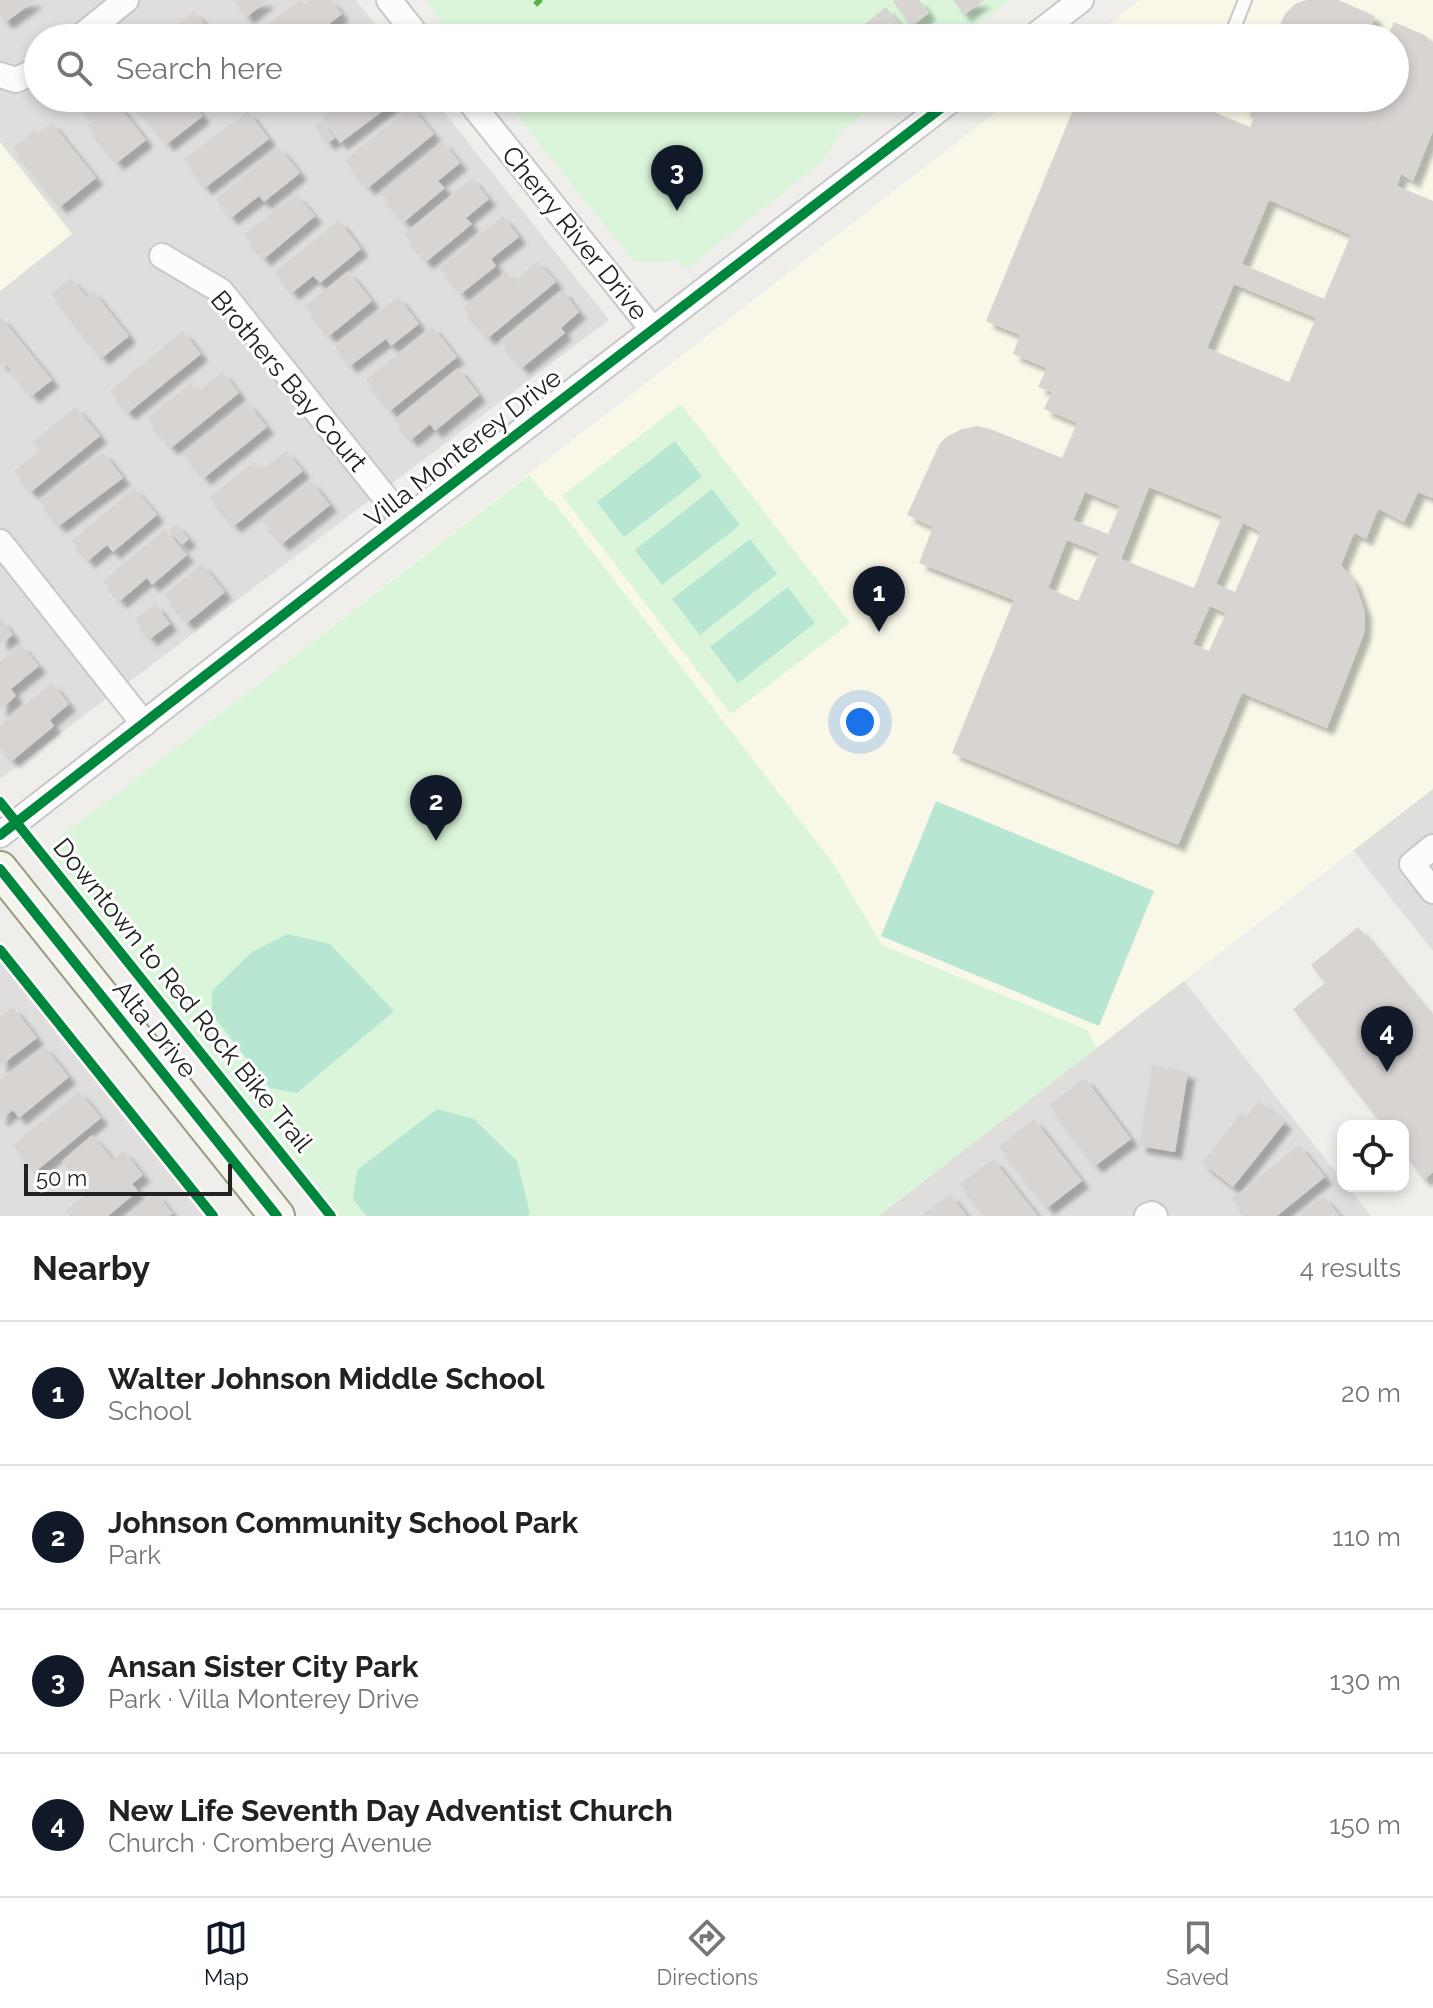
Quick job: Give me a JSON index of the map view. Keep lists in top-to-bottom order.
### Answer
{
  "streets": {
    "main road": ["Alta Drive"],
    "street": ["Cherry River Drive", "Brothers Bay Court", "Villa Monterey Drive"],
    "cycle path": ["Downtown to Red Rock Bike Trail"]
  },
  "crossings": [
    ["Cherry River Drive", "Villa Monterey Drive"],
    ["Brothers Bay Court", "Villa Monterey Drive"]
  ],
  "scale_bar": "50 m",
  "page": {
    "search": "Search here",
    "pins": [
      "3",
      "1",
      "2",
      "4"
    ],
    "scale": "50 m",
    "heading": ["Nearby", "4 results"],
    "list": [
      {
        "mark": "1",
        "name": "Walter Johnson Middle School",
        "note": "School",
        "value": "20 m"
      },
      {
        "mark": "2",
        "name": "Johnson Community School Park",
        "note": "Park",
        "value": "110 m"
      },
      {
        "mark": "3",
        "name": "Ansan Sister City Park",
        "note": "Park · Villa Monterey Drive",
        "value": "130 m"
      },
      {
        "mark": "4",
        "name": "New Life Seventh Day Adventist Church",
        "note": "Church · Cromberg Avenue",
        "value": "150 m"
      }
    ],
    "nav": ["Map", "Directions", "Saved"]
  }
}
